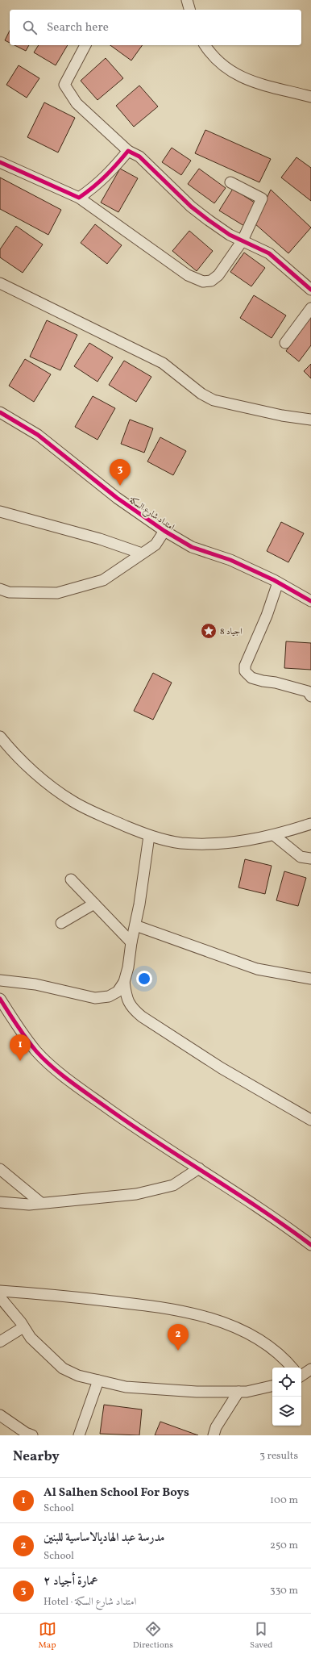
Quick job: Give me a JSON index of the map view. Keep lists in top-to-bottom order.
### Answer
{
  "streets": {
    "street": ["امتداد شارع السكة"]
  },
  "places": {
    "place": ["اجياد 8"]
  },
  "page": {
    "search": "Search here",
    "pins": ["3", "1", "2"],
    "heading": ["Nearby", "3 results"],
    "list": [
      {
        "mark": "1",
        "name": "Al Salhen School For Boys",
        "note": "School",
        "value": "100 m"
      },
      {
        "mark": "2",
        "name": "مدرسة عبد الهاديالاساسية للبنين",
        "note": "School",
        "value": "250 m"
      },
      {
        "mark": "3",
        "name": "عمارة أجياد ٢",
        "note": "Hotel · امتداد شارع السكة",
        "value": "330 m"
      }
    ],
    "nav": ["Map", "Directions", "Saved"]
  }
}
